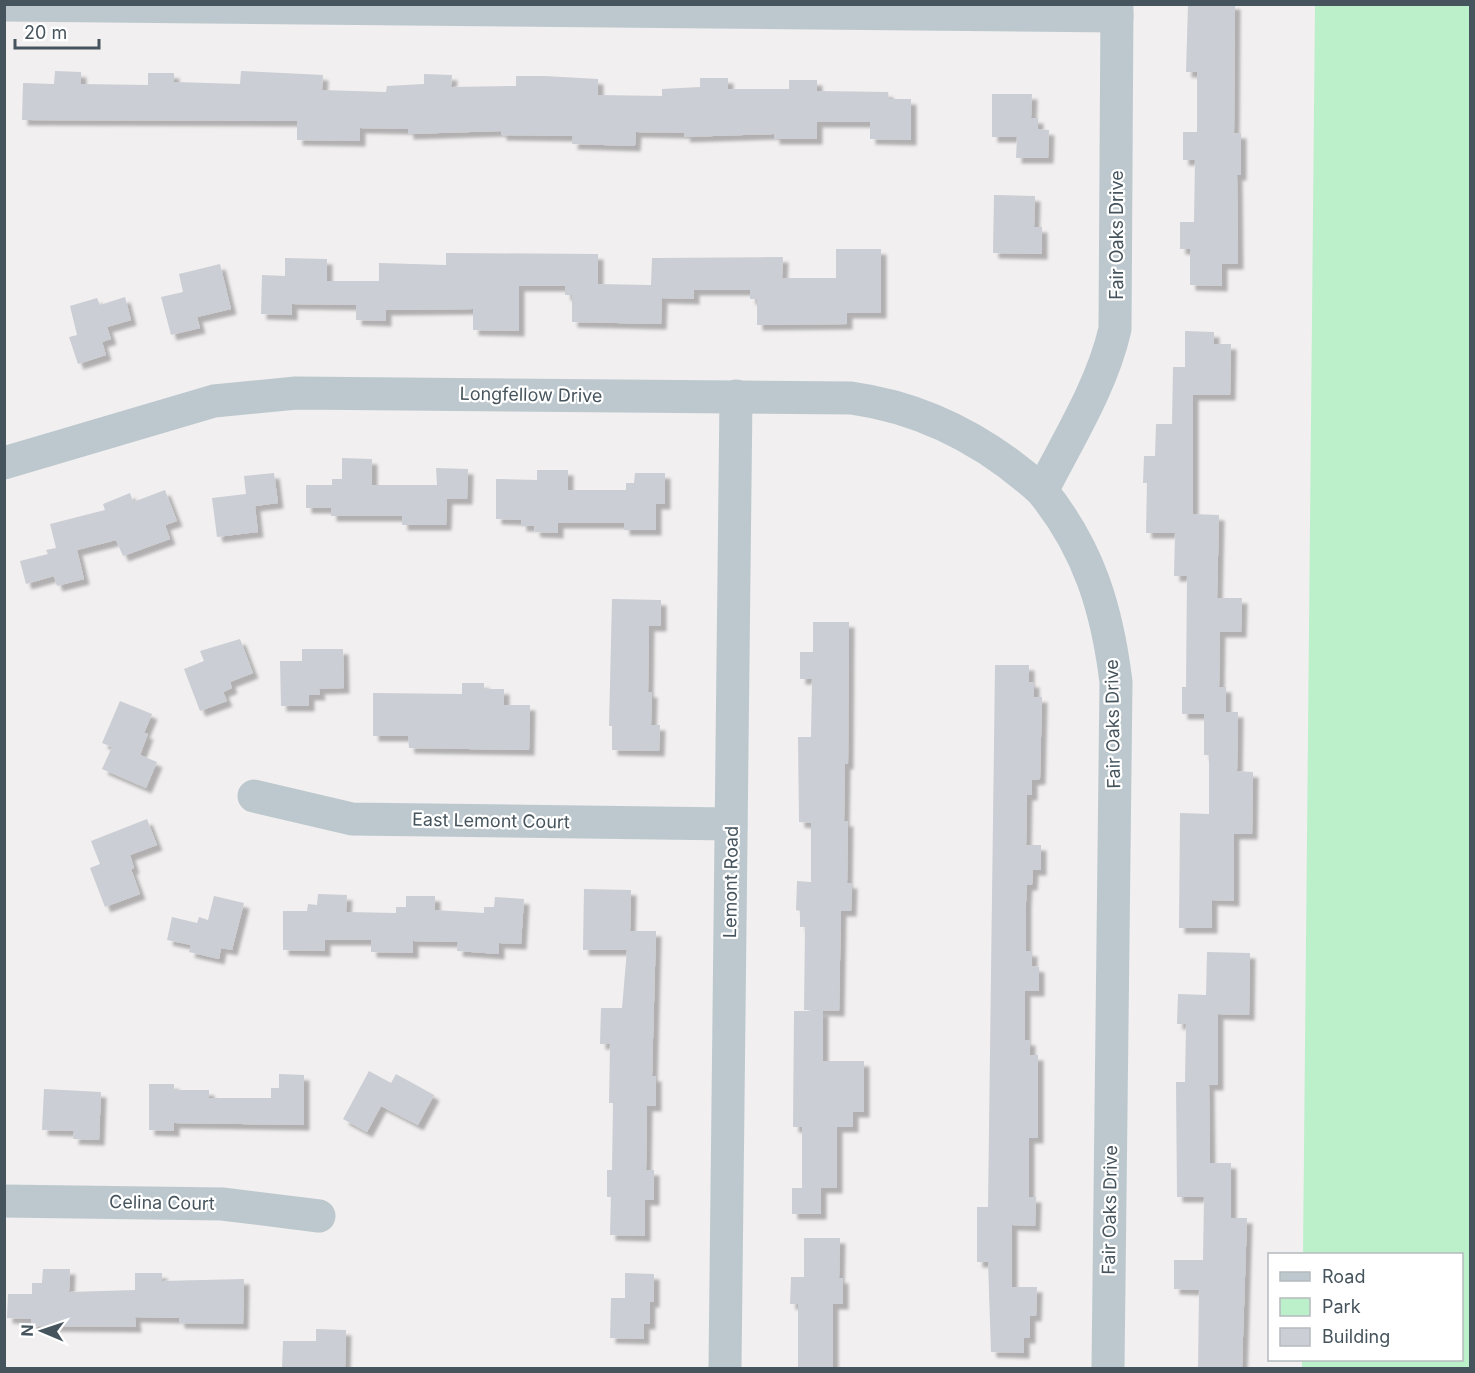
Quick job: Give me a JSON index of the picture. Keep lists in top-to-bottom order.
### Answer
{
  "streets": {
    "street": [
      "Fair Oaks Drive",
      "Longfellow Drive",
      "East Lemont Court",
      "Lemont Road",
      "Celina Court"
    ]
  },
  "crossings": [
    ["Fair Oaks Drive", "Longfellow Drive"],
    ["Longfellow Drive", "Lemont Road"],
    ["East Lemont Court", "Lemont Road"]
  ],
  "legend": ["Road", "Park", "Building"],
  "scale_bar": "20 m",
  "north": "left"
}
